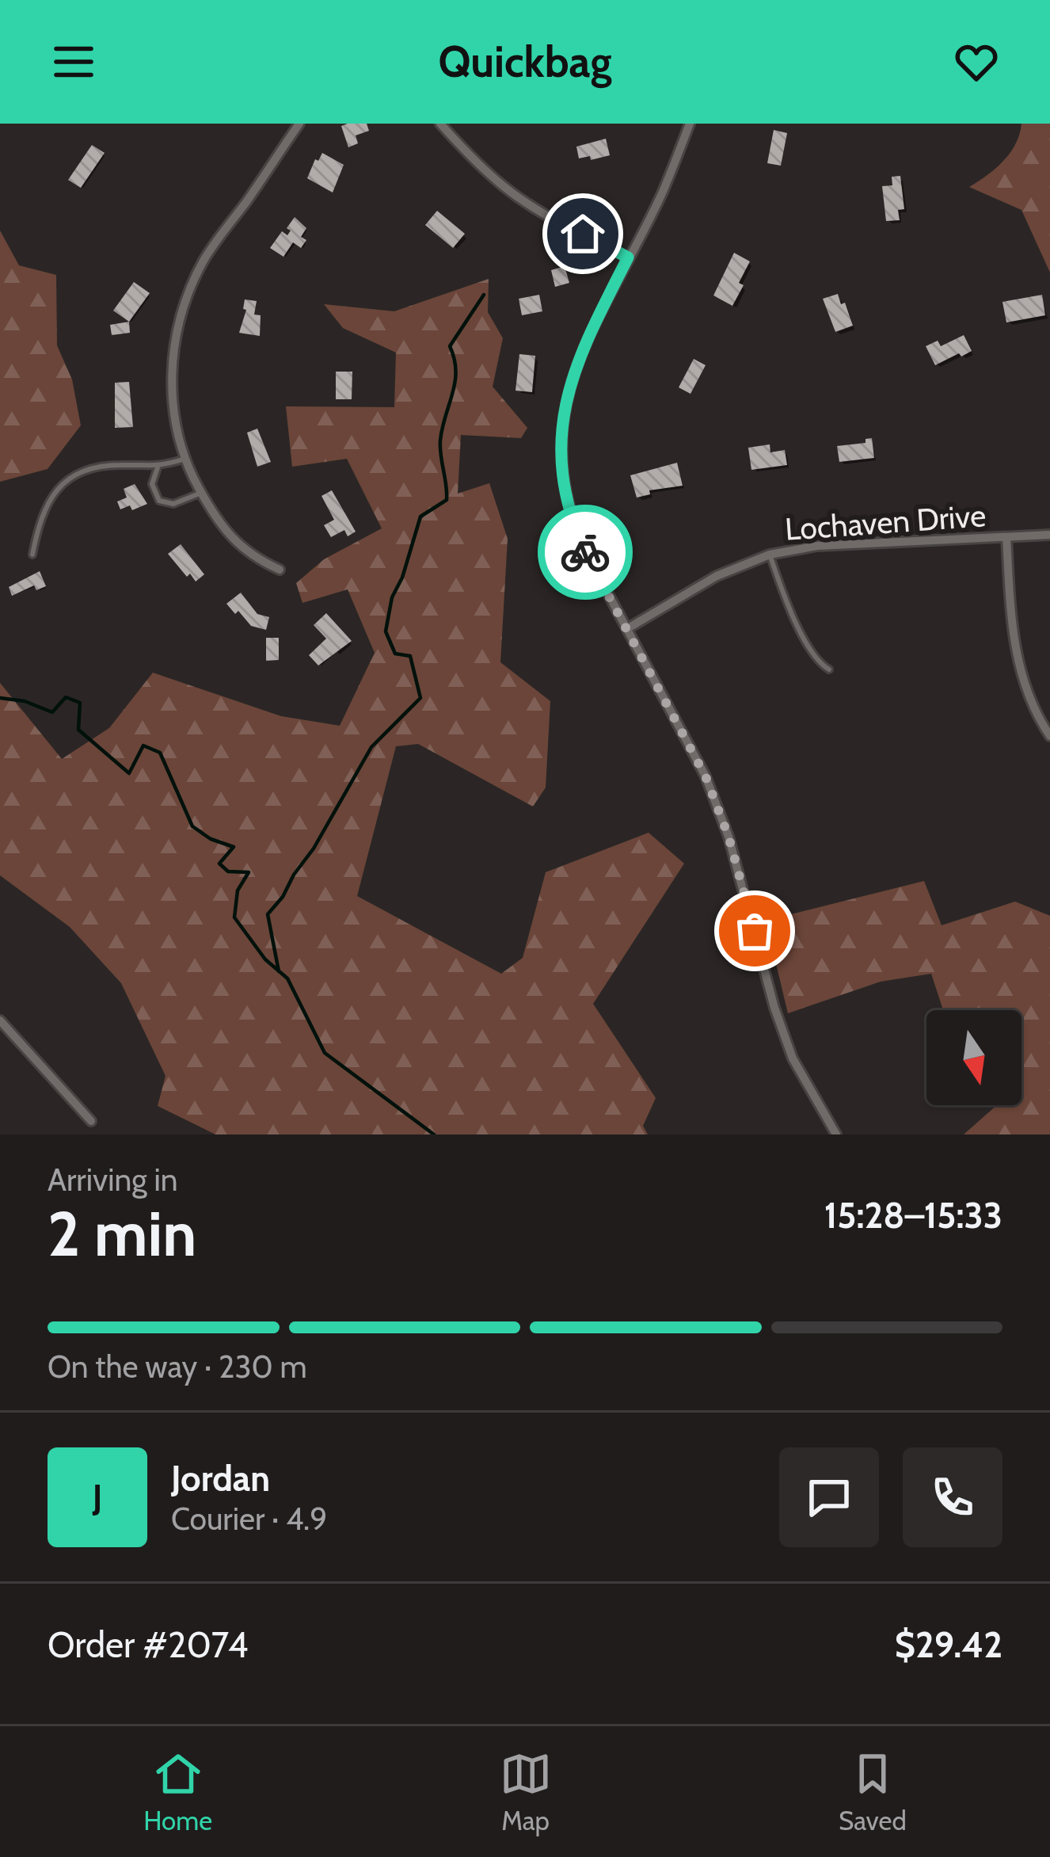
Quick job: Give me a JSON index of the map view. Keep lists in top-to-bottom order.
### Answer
{
  "streets": {
    "street": ["Lochaven Drive"]
  },
  "north": "bottom",
  "page": {
    "header": "Quickbag",
    "heading": ["2 min", "Arriving in", "15:28–15:33"],
    "panel": [
      "Jordan",
      "Courier · 4.9",
      "Order #2074",
      "$29.42"
    ],
    "bar": "On the way · 230 m",
    "round": "J",
    "tabs": ["Home", "Map", "Saved"]
  }
}
